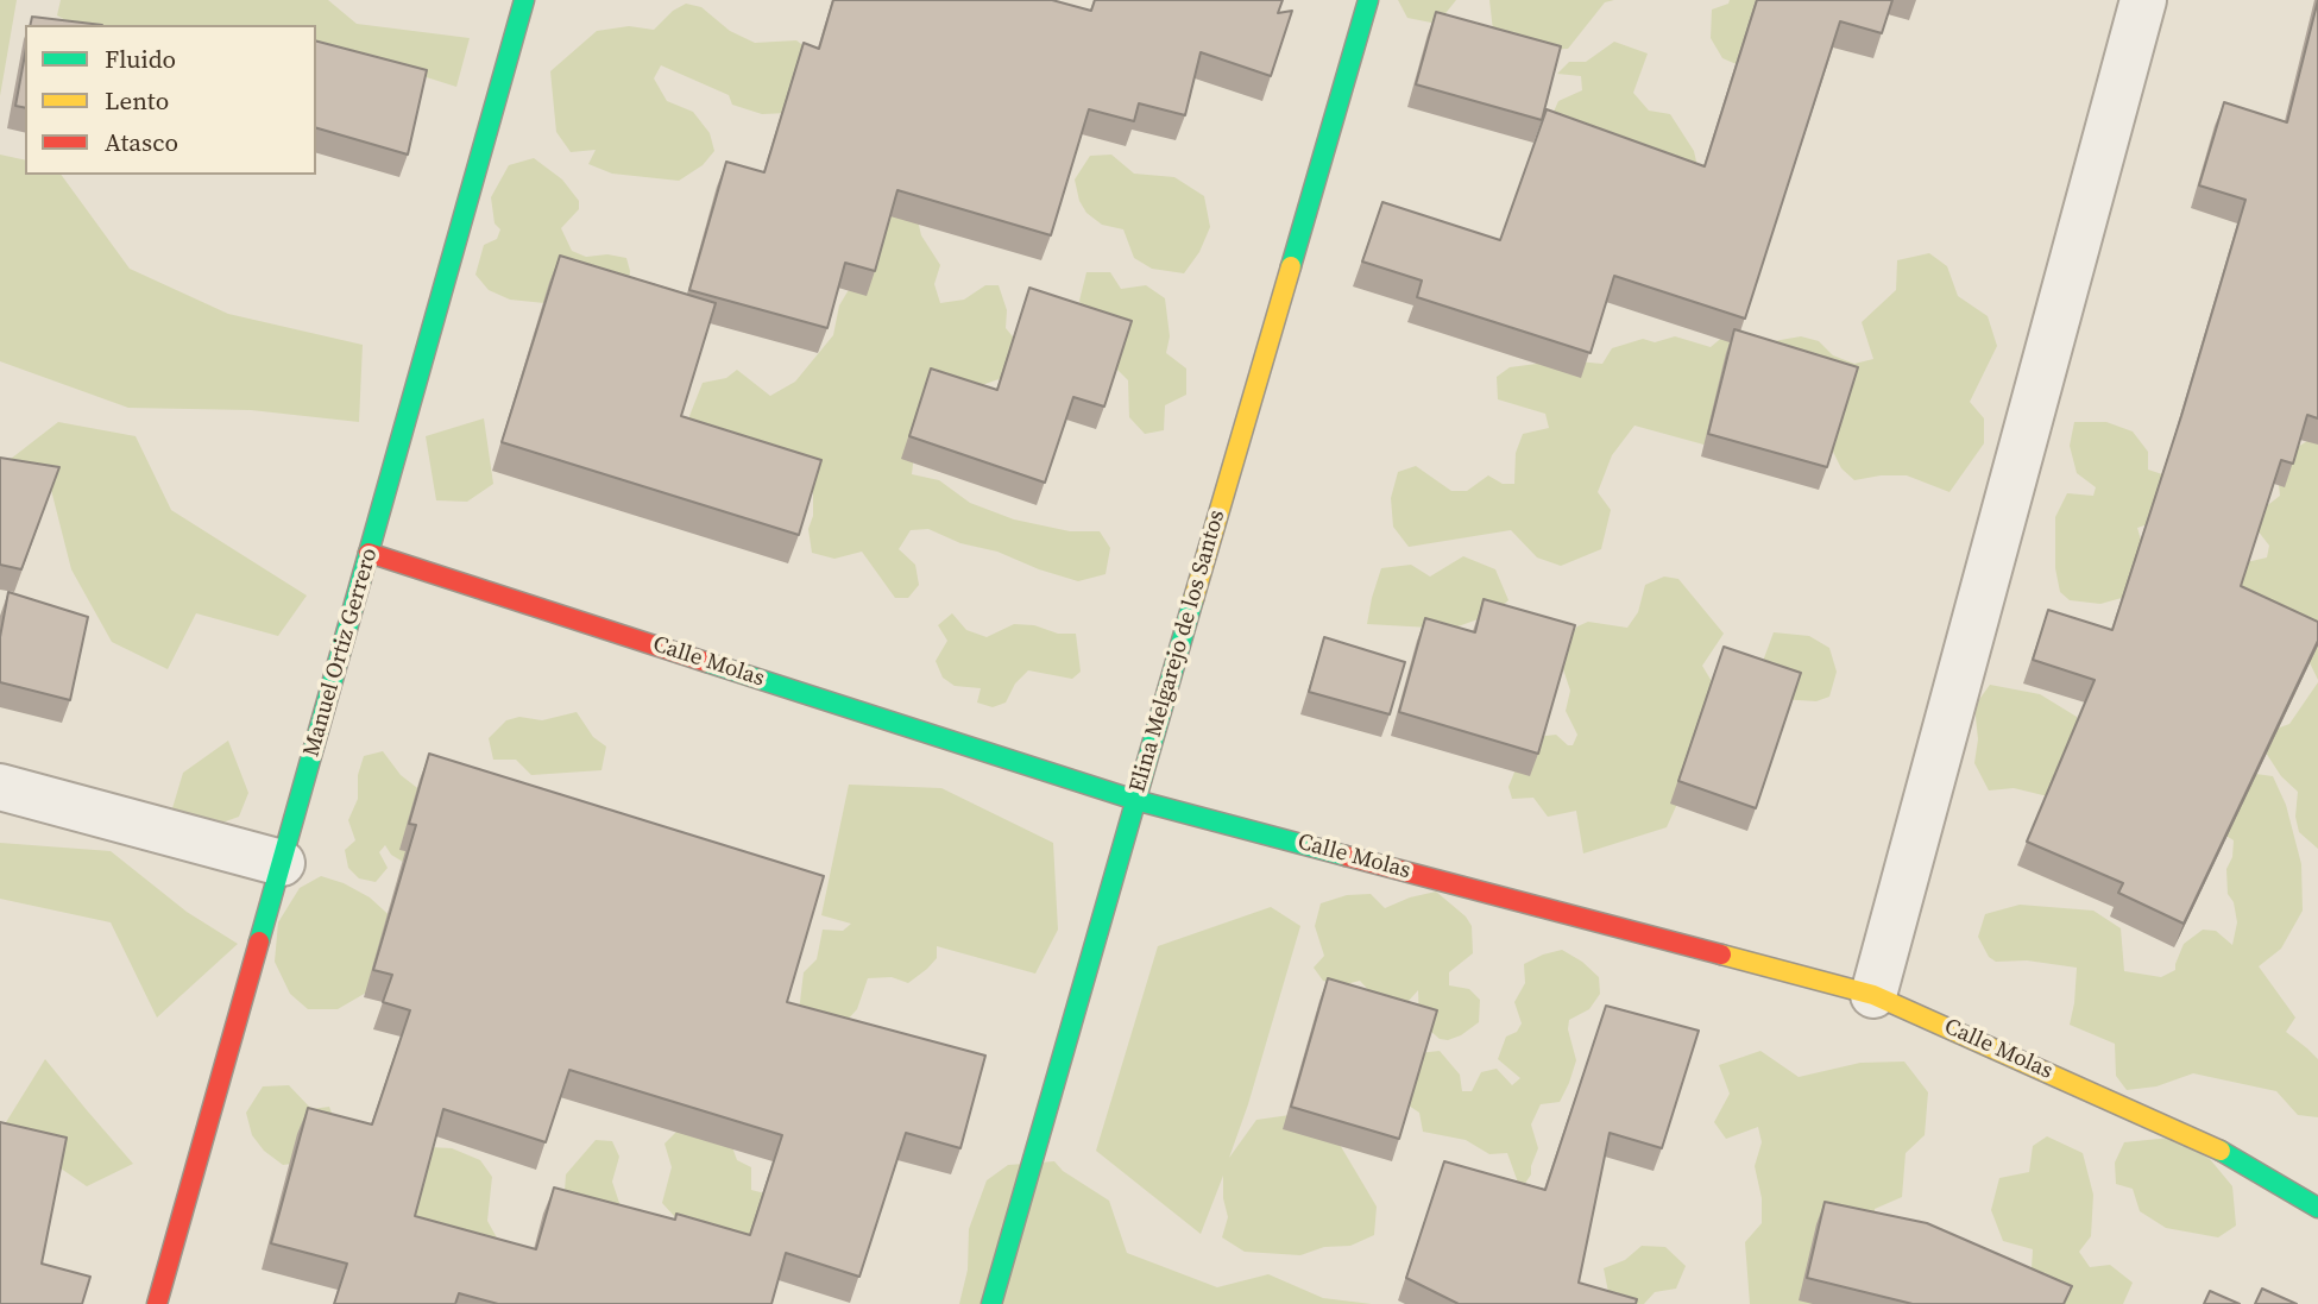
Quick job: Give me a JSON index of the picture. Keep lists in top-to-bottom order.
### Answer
{
  "streets": {
    "street": ["Elina Melgarejo de los Santos", "Manuel Ortiz Gerrero", "Calle Molas"]
  },
  "crossings": [
    ["Elina Melgarejo de los Santos", "Calle Molas"],
    ["Manuel Ortiz Gerrero", "Calle Molas"]
  ],
  "legend": ["Fluido", "Lento", "Atasco"]
}
